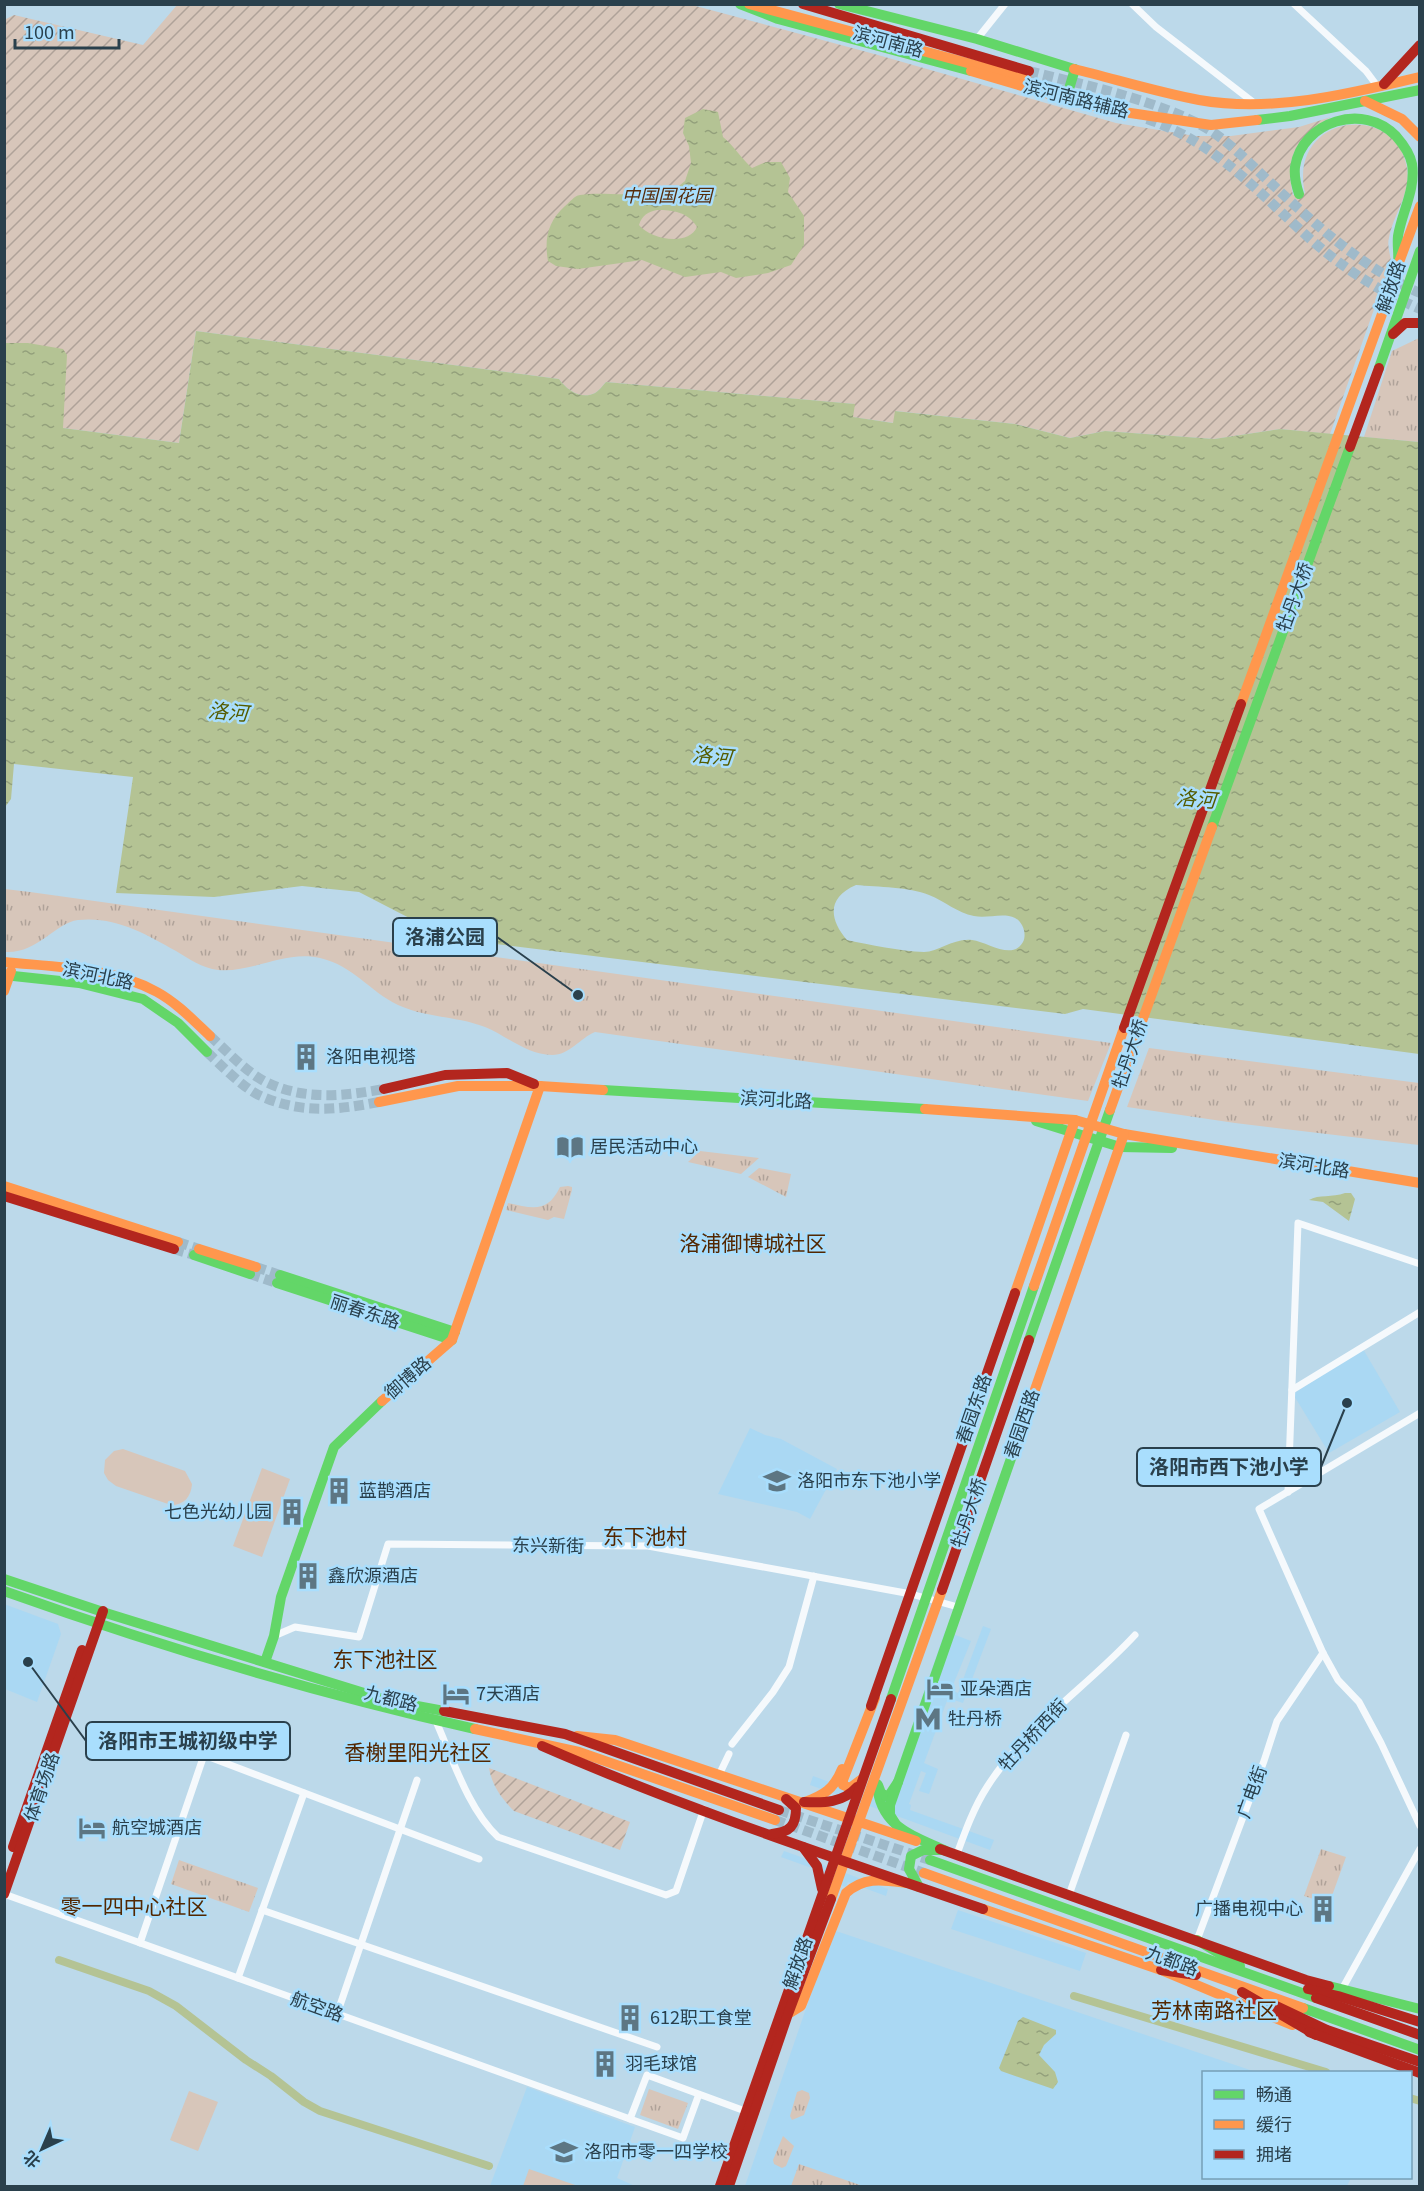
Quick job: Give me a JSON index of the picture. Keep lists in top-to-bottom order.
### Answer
{
  "streets": {
    "main road": [
      "滨河南路",
      "滨河南路辅路",
      "解放路",
      "牡丹大桥",
      "滨河北路",
      "丽春东路",
      "御博路",
      "春园东路",
      "春园西路",
      "九都路",
      "体育场路"
    ],
    "street": [
      "东兴新街",
      "牡丹桥西街",
      "广电街",
      "航空路"
    ]
  },
  "crossings": [
    ["解放路", "牡丹大桥"],
    ["滨河北路", "春园东路"],
    ["滨河北路", "春园西路"],
    ["丽春东路", "御博路"],
    ["御博路", "东兴新街"],
    ["御博路", "九都路"],
    ["春园东路", "东兴新街"],
    ["春园西路", "东兴新街"],
    ["九都路", "体育场路"],
    ["九都路", "广电街"],
    ["体育场路", "航空路"]
  ],
  "districts": [
    "洛浦御博城社区",
    "东下池村",
    "东下池社区",
    "香榭里阳光社区",
    "零一四中心社区",
    "芳林南路社区"
  ],
  "water": ["洛河"],
  "parks": ["中国国花园"],
  "places": {
    "other": ["洛浦公园", "洛阳市西下池小学", "洛阳市王城初级中学"],
    "building": [
      "洛阳电视塔",
      "蓝鹊酒店",
      "七色光幼儿园",
      "鑫欣源酒店",
      "广播电视中心",
      "612职工食堂",
      "羽毛球馆"
    ],
    "library": ["居民活动中心"],
    "school or university": ["洛阳市东下池小学", "洛阳市零一四学校"],
    "hotel": ["亚朵酒店", "7天酒店", "航空城酒店"],
    "metro station": ["牡丹桥"]
  },
  "legend": ["畅通", "缓行", "拥堵"],
  "scale_bar": "100 m",
  "north": "bottom left"
}
